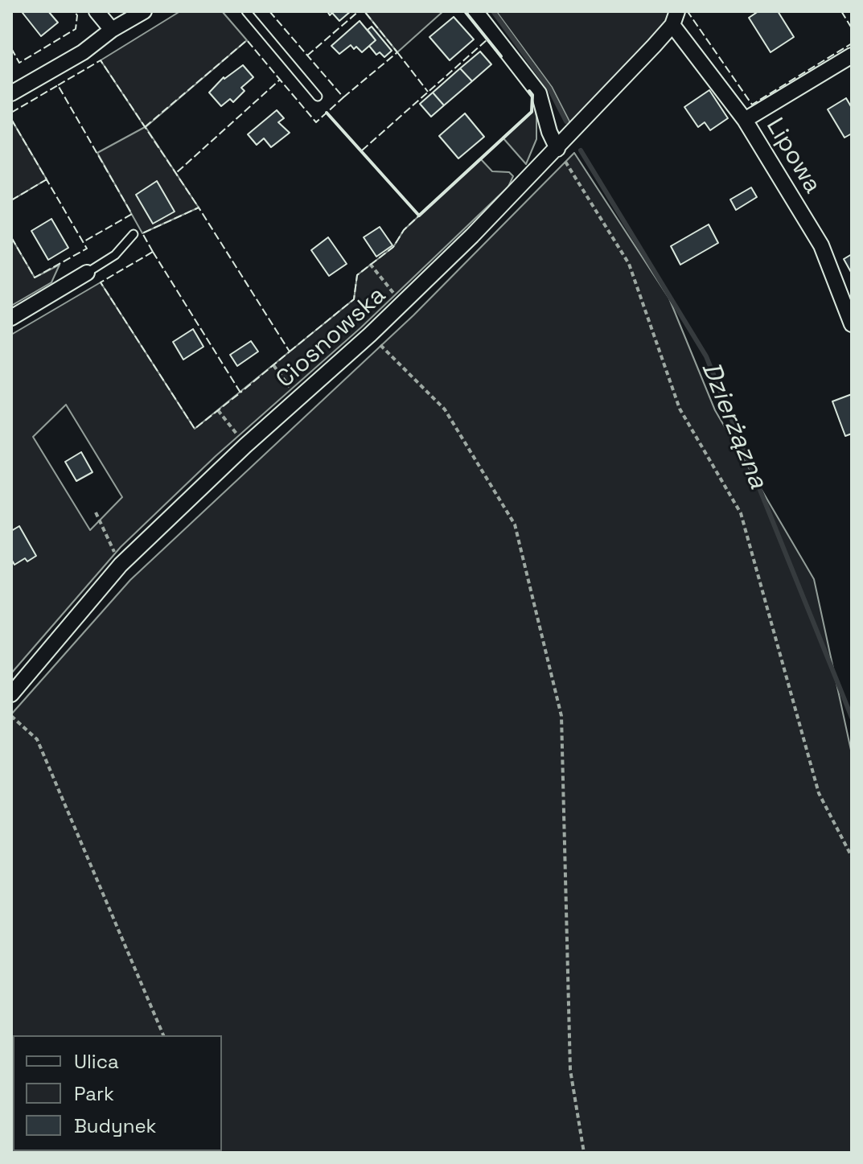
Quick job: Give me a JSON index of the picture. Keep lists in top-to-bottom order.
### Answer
{
  "streets": {
    "street": ["Lipowa", "Ciosnowska"]
  },
  "crossings": [
    ["Lipowa", "Ciosnowska"]
  ],
  "water": ["Dzierżązna"],
  "legend": ["Ulica", "Park", "Budynek"]
}
